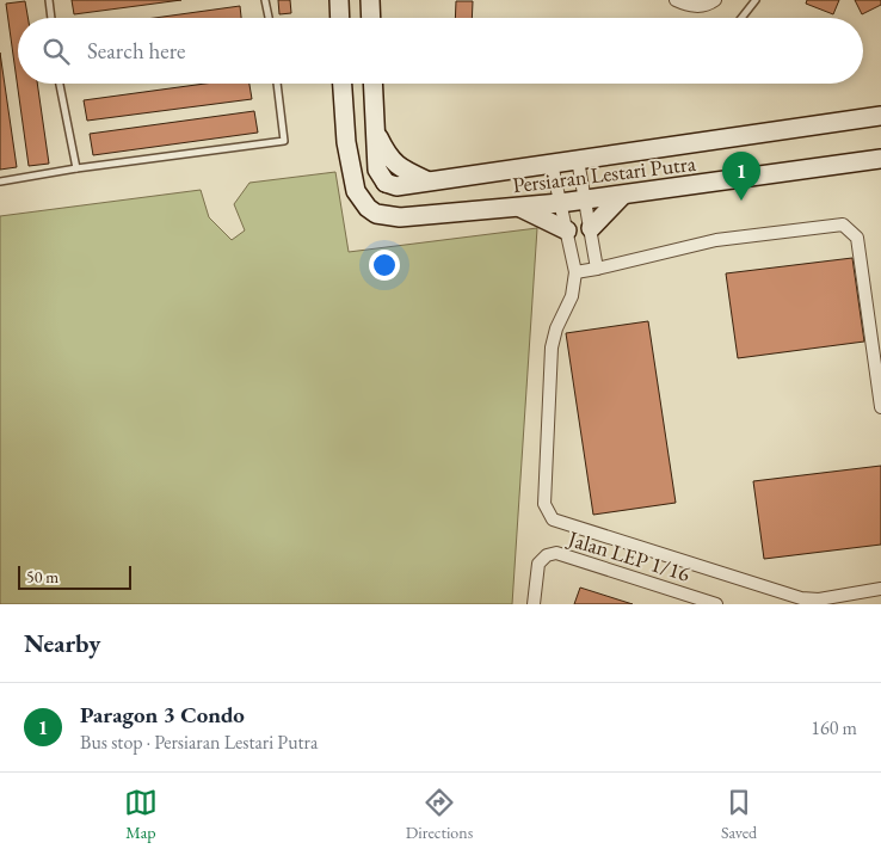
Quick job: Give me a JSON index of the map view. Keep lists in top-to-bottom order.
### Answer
{
  "streets": {
    "street": ["Persiaran Lestari Putra", "Jalan LEP 1/16"]
  },
  "scale_bar": "50 m",
  "page": {
    "search": "Search here",
    "pins": "1",
    "scale": "50 m",
    "heading": "Nearby",
    "list": [
      {
        "mark": "1",
        "name": "Paragon 3 Condo",
        "note": "Bus stop · Persiaran Lestari Putra",
        "value": "160 m"
      }
    ],
    "nav": ["Map", "Directions", "Saved"]
  }
}
